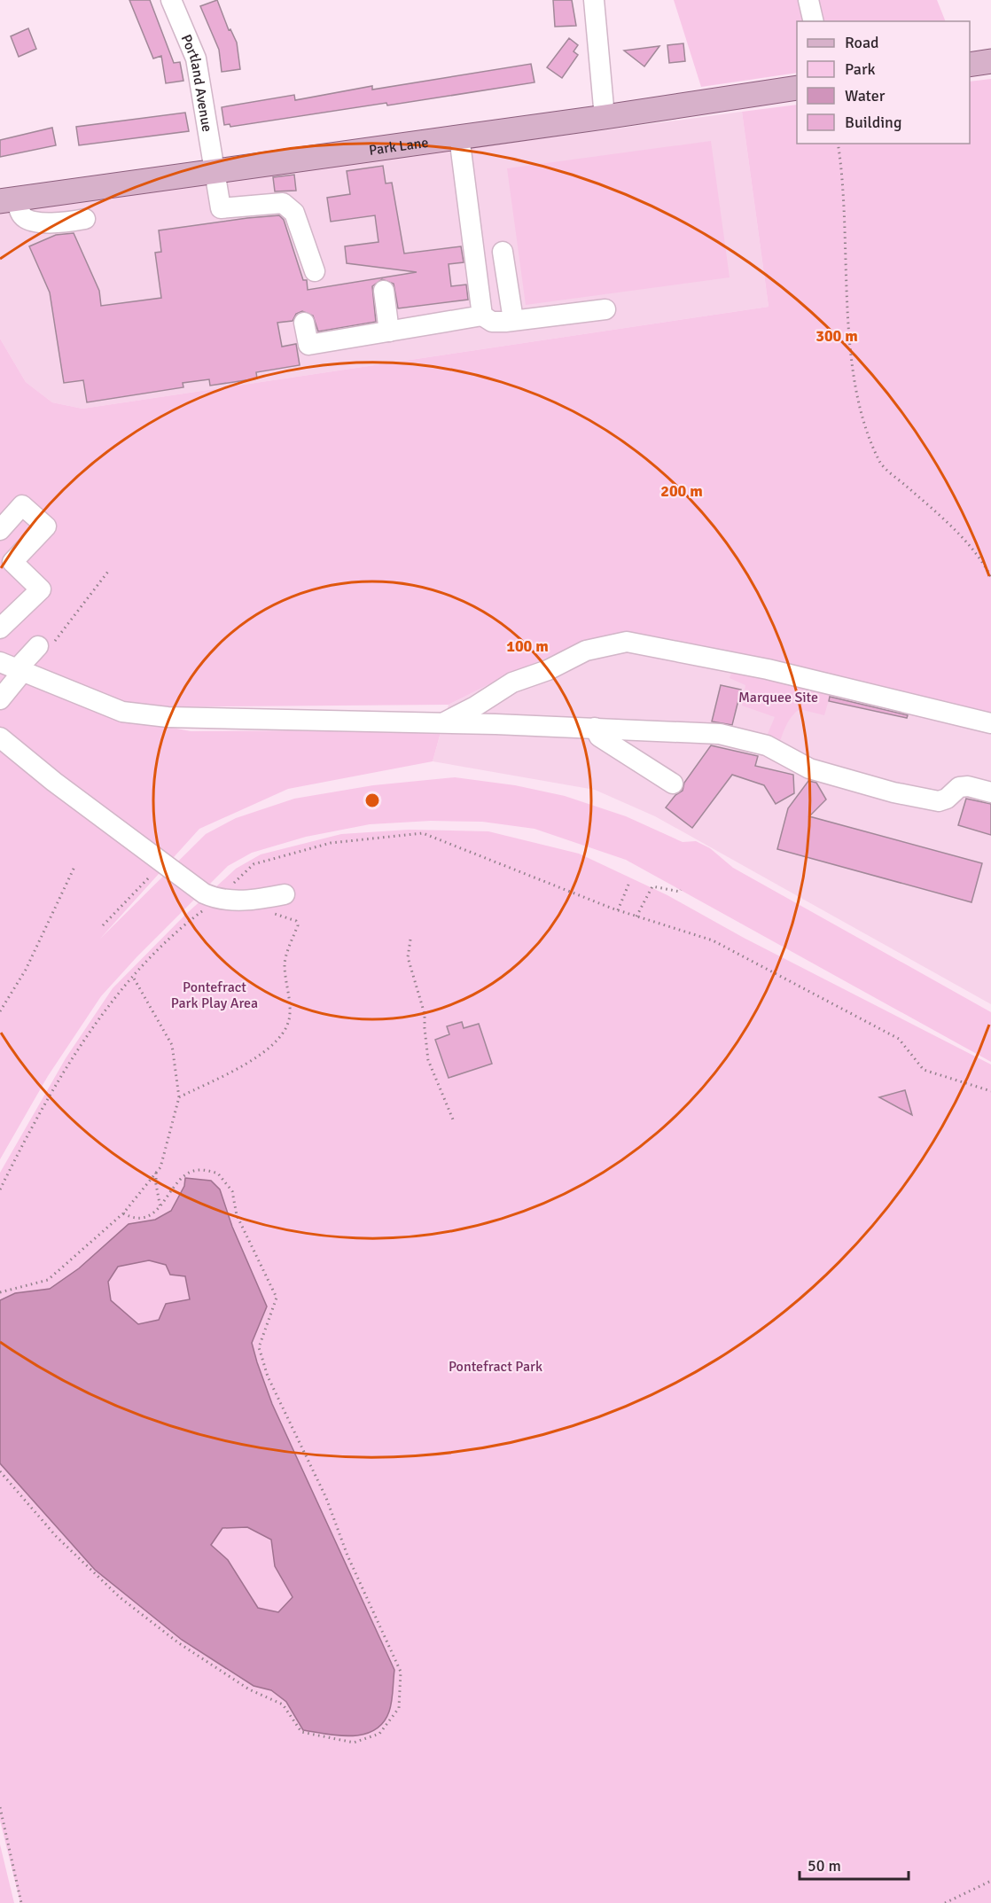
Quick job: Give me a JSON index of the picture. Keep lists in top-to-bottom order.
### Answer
{
  "streets": {
    "main road": ["Park Lane"],
    "street": ["Portland Avenue"]
  },
  "crossings": [
    ["Portland Avenue", "Park Lane"]
  ],
  "parks": ["Marquee Site", "Pontefract Park Play Area", "Pontefract Park"],
  "legend": [
    "Road",
    "Park",
    "Water",
    "Building"
  ],
  "scale_bar": "50 m",
  "rings": ["300 m", "200 m", "100 m"]
}
